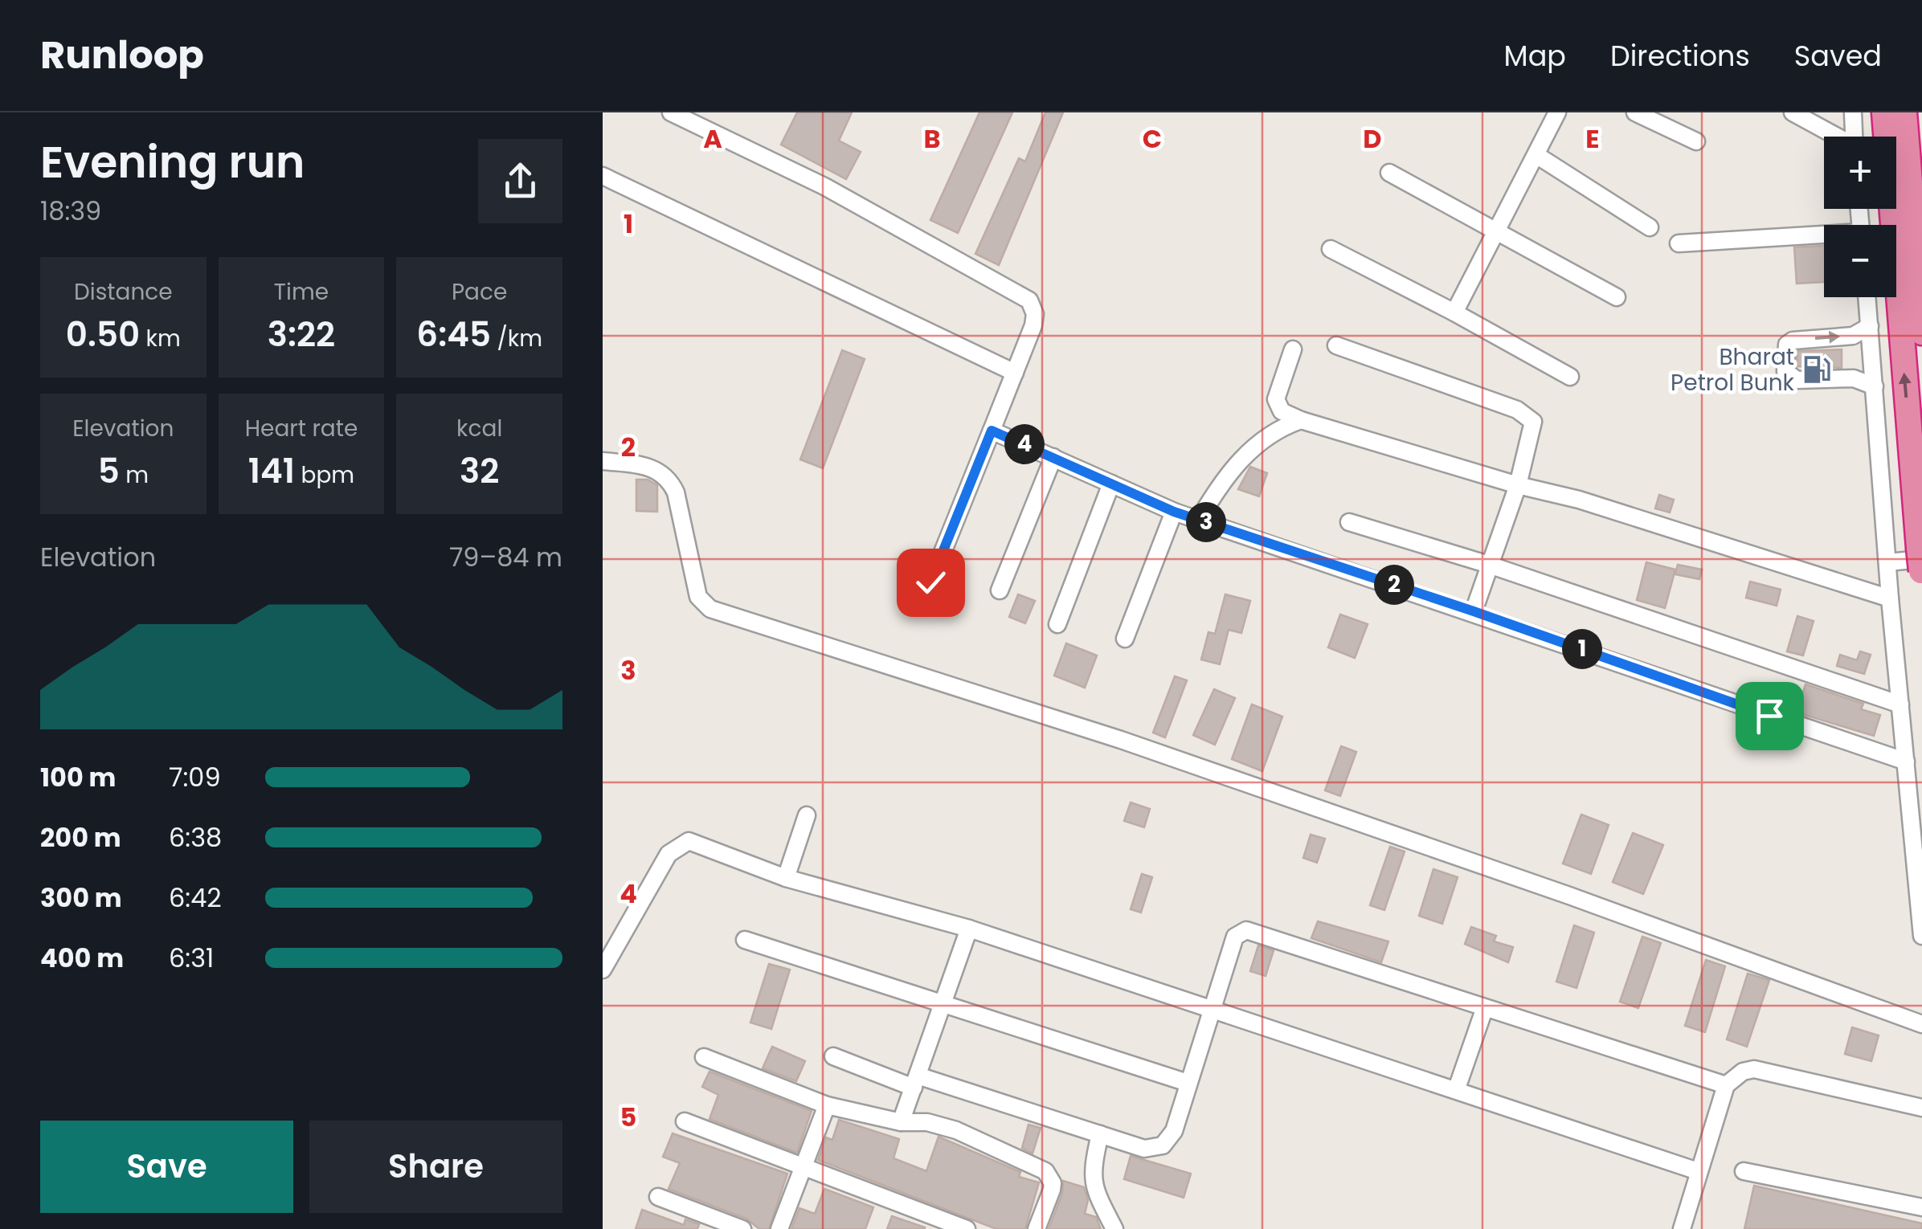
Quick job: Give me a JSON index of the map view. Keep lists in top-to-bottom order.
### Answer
{
  "places": {
    "fuel station": ["Bharat Petrol Bunk"]
  },
  "page": {
    "header": "Runloop",
    "nav": ["Map", "Directions", "Saved"],
    "heading": ["Evening run", "18:39"],
    "map_buttons": ["+", "−"],
    "stats": [
      ["Distance", "0.50 km"],
      ["Time", "3:22"],
      ["Pace", "6:45 /km"],
      ["Elevation", "5 m"],
      ["Heart rate", "141 bpm"],
      ["kcal", "32"]
    ],
    "pins": [
      "4",
      "3",
      "2",
      "1"
    ],
    "chart": ["Elevation", "79–84 m"],
    "list": [
      {
        "name": "100 m",
        "note": "7:09"
      },
      {
        "name": "200 m",
        "note": "6:38"
      },
      {
        "name": "300 m",
        "note": "6:42"
      },
      {
        "name": "400 m",
        "note": "6:31"
      }
    ],
    "buttons": ["Save", "Share"]
  },
  "grid": {
    "columns": [
      "A",
      "B",
      "C",
      "D",
      "E"
    ],
    "rows": [
      "1",
      "2",
      "3",
      "4",
      "5"
    ]
  }
}
